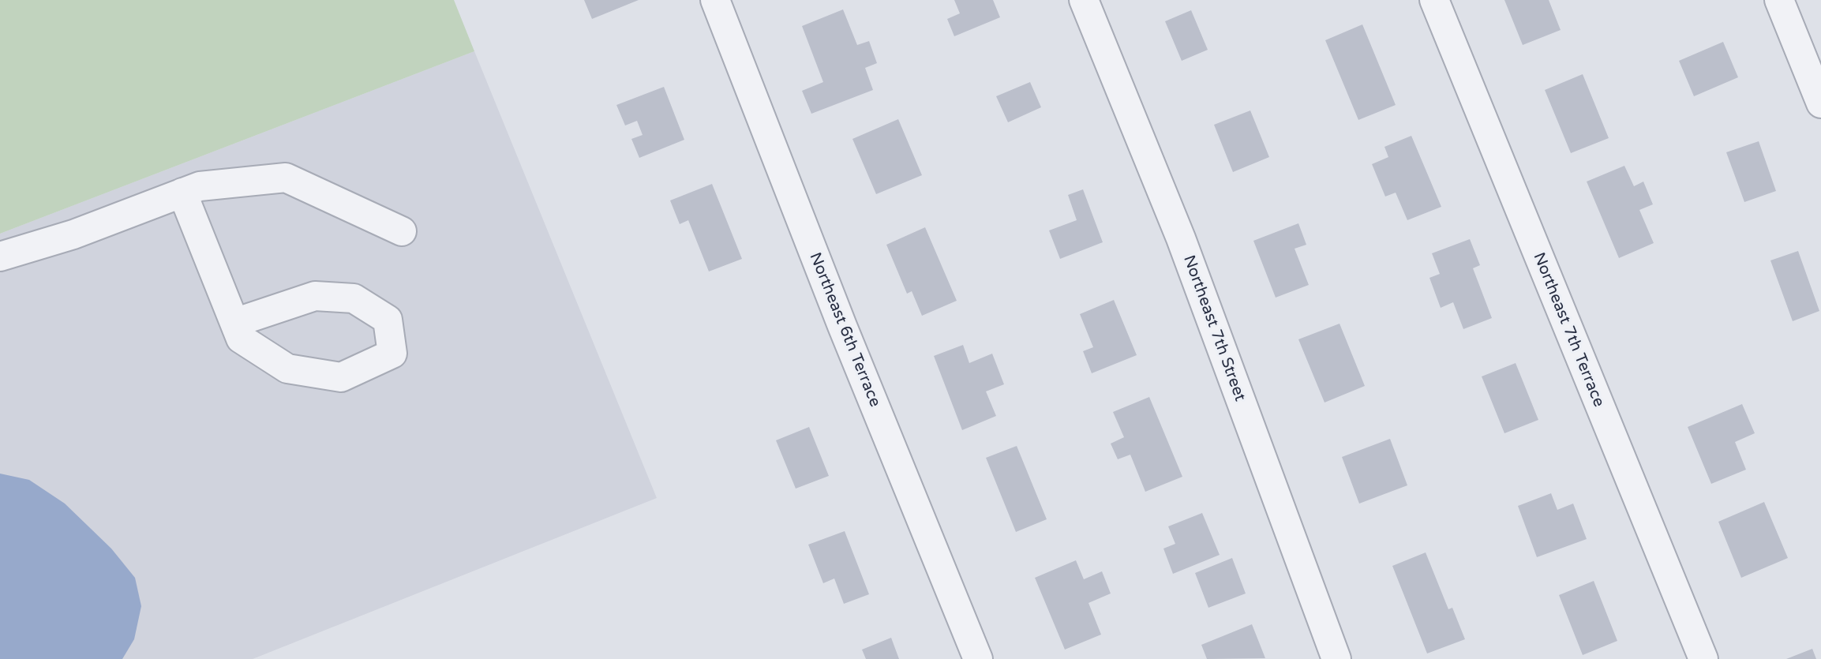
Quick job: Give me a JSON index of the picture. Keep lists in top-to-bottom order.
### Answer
{
  "streets": {
    "street": ["Northeast 7th Street", "Northeast 6th Terrace", "Northeast 7th Terrace"]
  }
}
